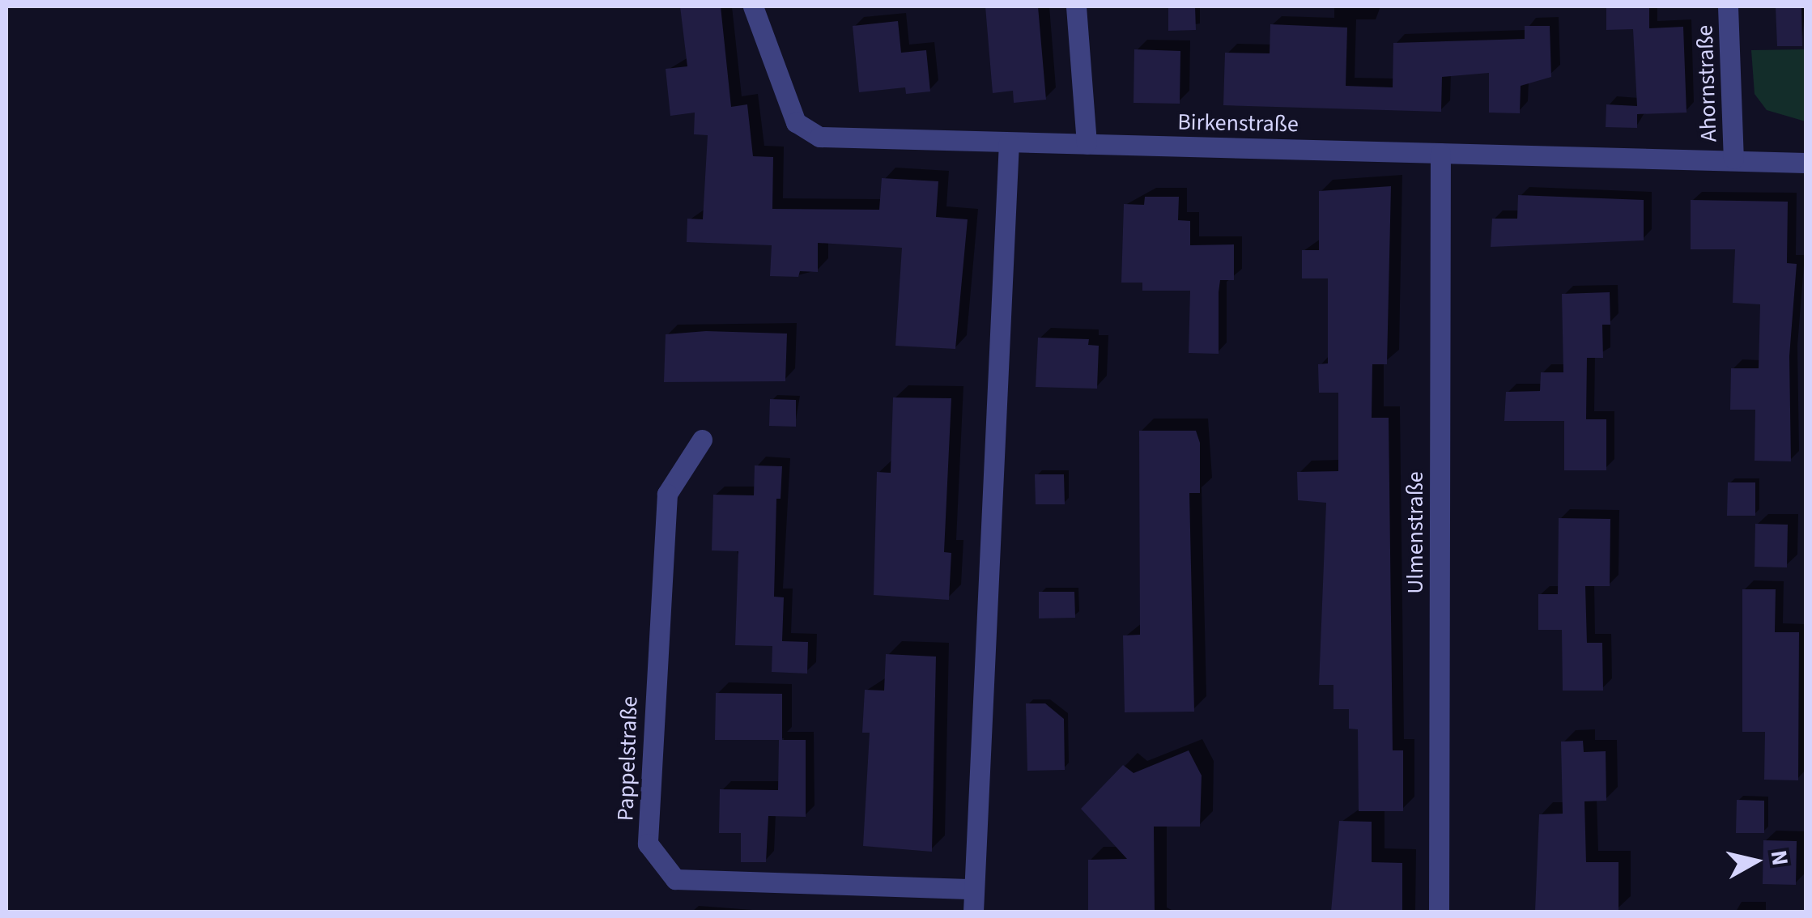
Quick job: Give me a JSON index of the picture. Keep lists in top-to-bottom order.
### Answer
{
  "streets": {
    "street": [
      "Ahornstraße",
      "Birkenstraße",
      "Ulmenstraße",
      "Pappelstraße"
    ]
  },
  "crossings": [
    ["Ahornstraße", "Birkenstraße"],
    ["Birkenstraße", "Ulmenstraße"]
  ],
  "north": "right"
}
